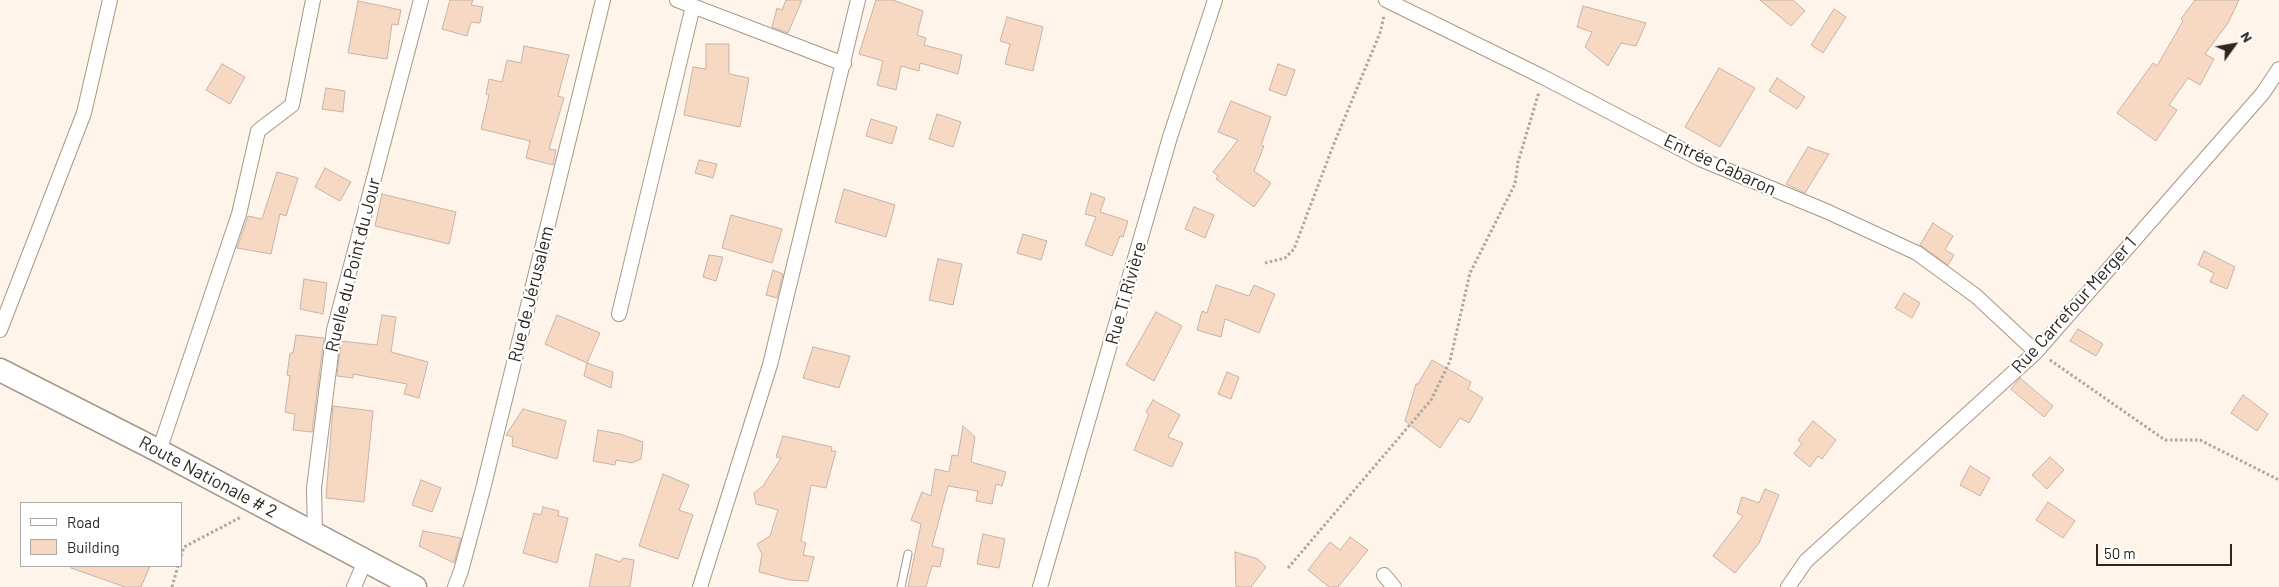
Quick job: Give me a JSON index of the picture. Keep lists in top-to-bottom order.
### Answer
{
  "streets": {
    "main road": ["Route Nationale # 2"],
    "street": [
      "Entrée Cabaron",
      "Ruelle du Point du Jour",
      "Rue Ti Rivière",
      "Rue de Jérusalem",
      "Rue Carrefour Merger 1"
    ]
  },
  "crossings": [
    ["Entrée Cabaron", "Rue Carrefour Merger 1"],
    ["Ruelle du Point du Jour", "Route Nationale # 2"]
  ],
  "legend": ["Road", "Building"],
  "scale_bar": "50 m",
  "north": "top right"
}
